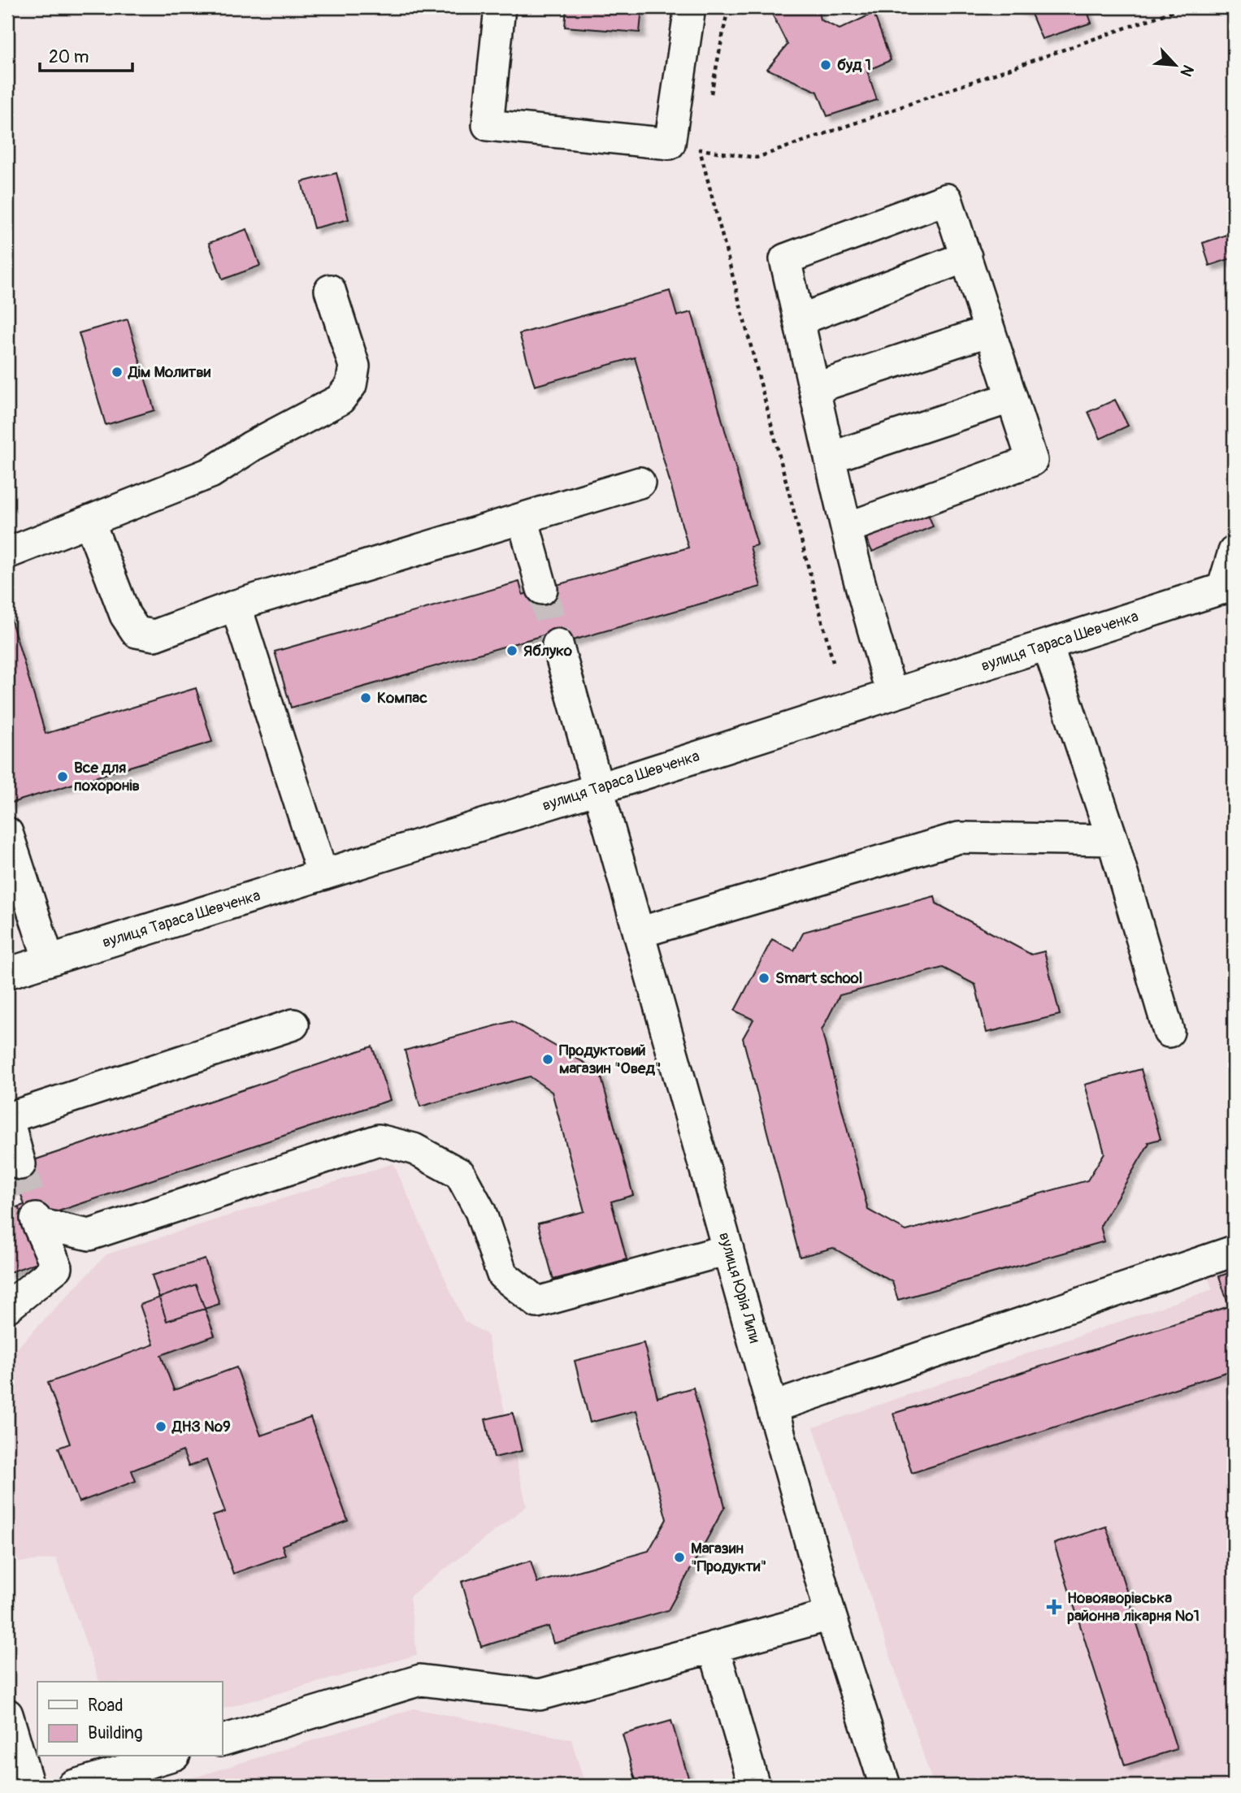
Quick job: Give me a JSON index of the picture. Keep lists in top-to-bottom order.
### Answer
{
  "streets": {
    "street": ["вулиця Тараса Шевченка", "вулиця Юрія Липи"]
  },
  "crossings": [
    ["вулиця Тараса Шевченка", "вулиця Юрія Липи"]
  ],
  "places": {
    "other": [
      "буд 1",
      "Дім Молитви",
      "Яблуко",
      "Компас",
      "Все для похоронів",
      "Smart school",
      "Продуктовий магазин \"Овед\"",
      "ДНЗ №9",
      "Магазин \"Продукти\""
    ],
    "health": ["Новояворівська районна лікарня №1"]
  },
  "legend": ["Road", "Building"],
  "scale_bar": "20 m",
  "north": "bottom right"
}
